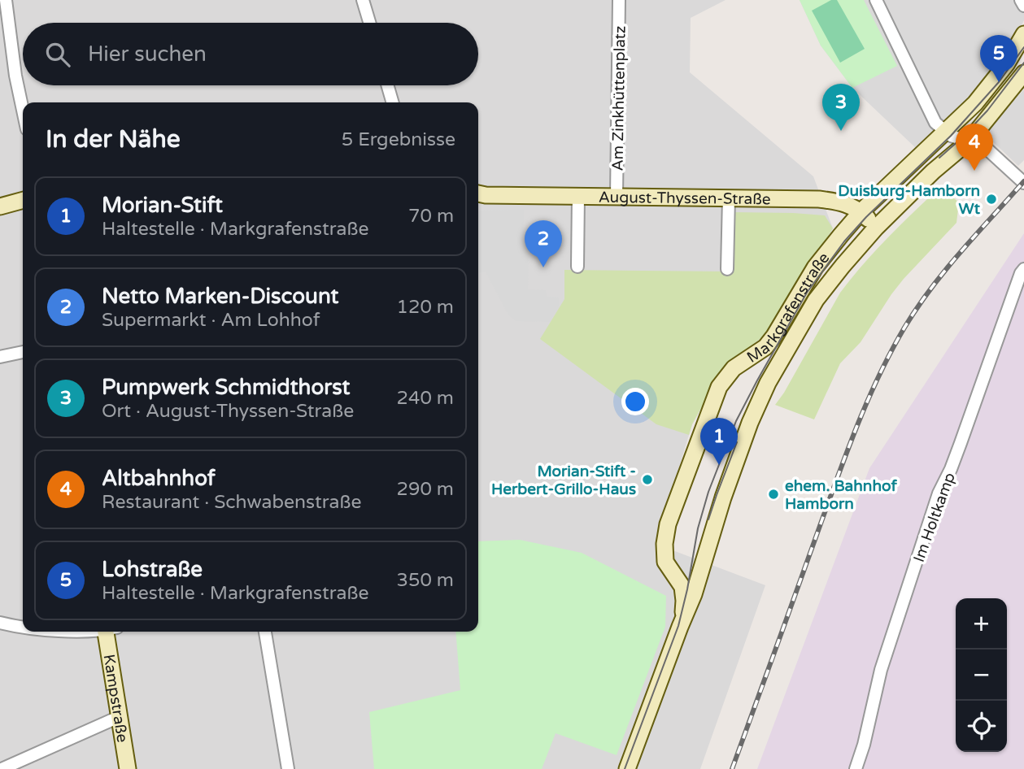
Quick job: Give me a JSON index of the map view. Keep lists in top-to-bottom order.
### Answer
{
  "streets": {
    "street": [
      "Am Zinkhüttenplatz",
      "August-Thyssen-Straße",
      "Markgrafenstraße",
      "Im Holtkamp",
      "Kampstraße"
    ]
  },
  "crossings": [
    ["Am Zinkhüttenplatz", "August-Thyssen-Straße"],
    ["August-Thyssen-Straße", "Markgrafenstraße"]
  ],
  "places": ["Duisburg-Hamborn Wt", "Morian-Stift - Herbert-Grillo-Haus", "ehem. Bahnhof Hamborn"],
  "page": {
    "search": "Hier suchen",
    "pins": [
      "5",
      "3",
      "4",
      "2",
      "1"
    ],
    "heading": ["In der Nähe", "5 Ergebnisse"],
    "list": [
      {
        "mark": "1",
        "name": "Morian-Stift",
        "note": "Haltestelle · Markgrafenstraße",
        "value": "70 m"
      },
      {
        "mark": "2",
        "name": "Netto Marken-Discount",
        "note": "Supermarkt · Am Lohhof",
        "value": "120 m"
      },
      {
        "mark": "3",
        "name": "Pumpwerk Schmidthorst",
        "note": "Ort · August-Thyssen-Straße",
        "value": "240 m"
      },
      {
        "mark": "4",
        "name": "Altbahnhof",
        "note": "Restaurant · Schwabenstraße",
        "value": "290 m"
      },
      {
        "mark": "5",
        "name": "Lohstraße",
        "note": "Haltestelle · Markgrafenstraße",
        "value": "350 m"
      }
    ],
    "map_buttons": ["+", "−"]
  }
}
